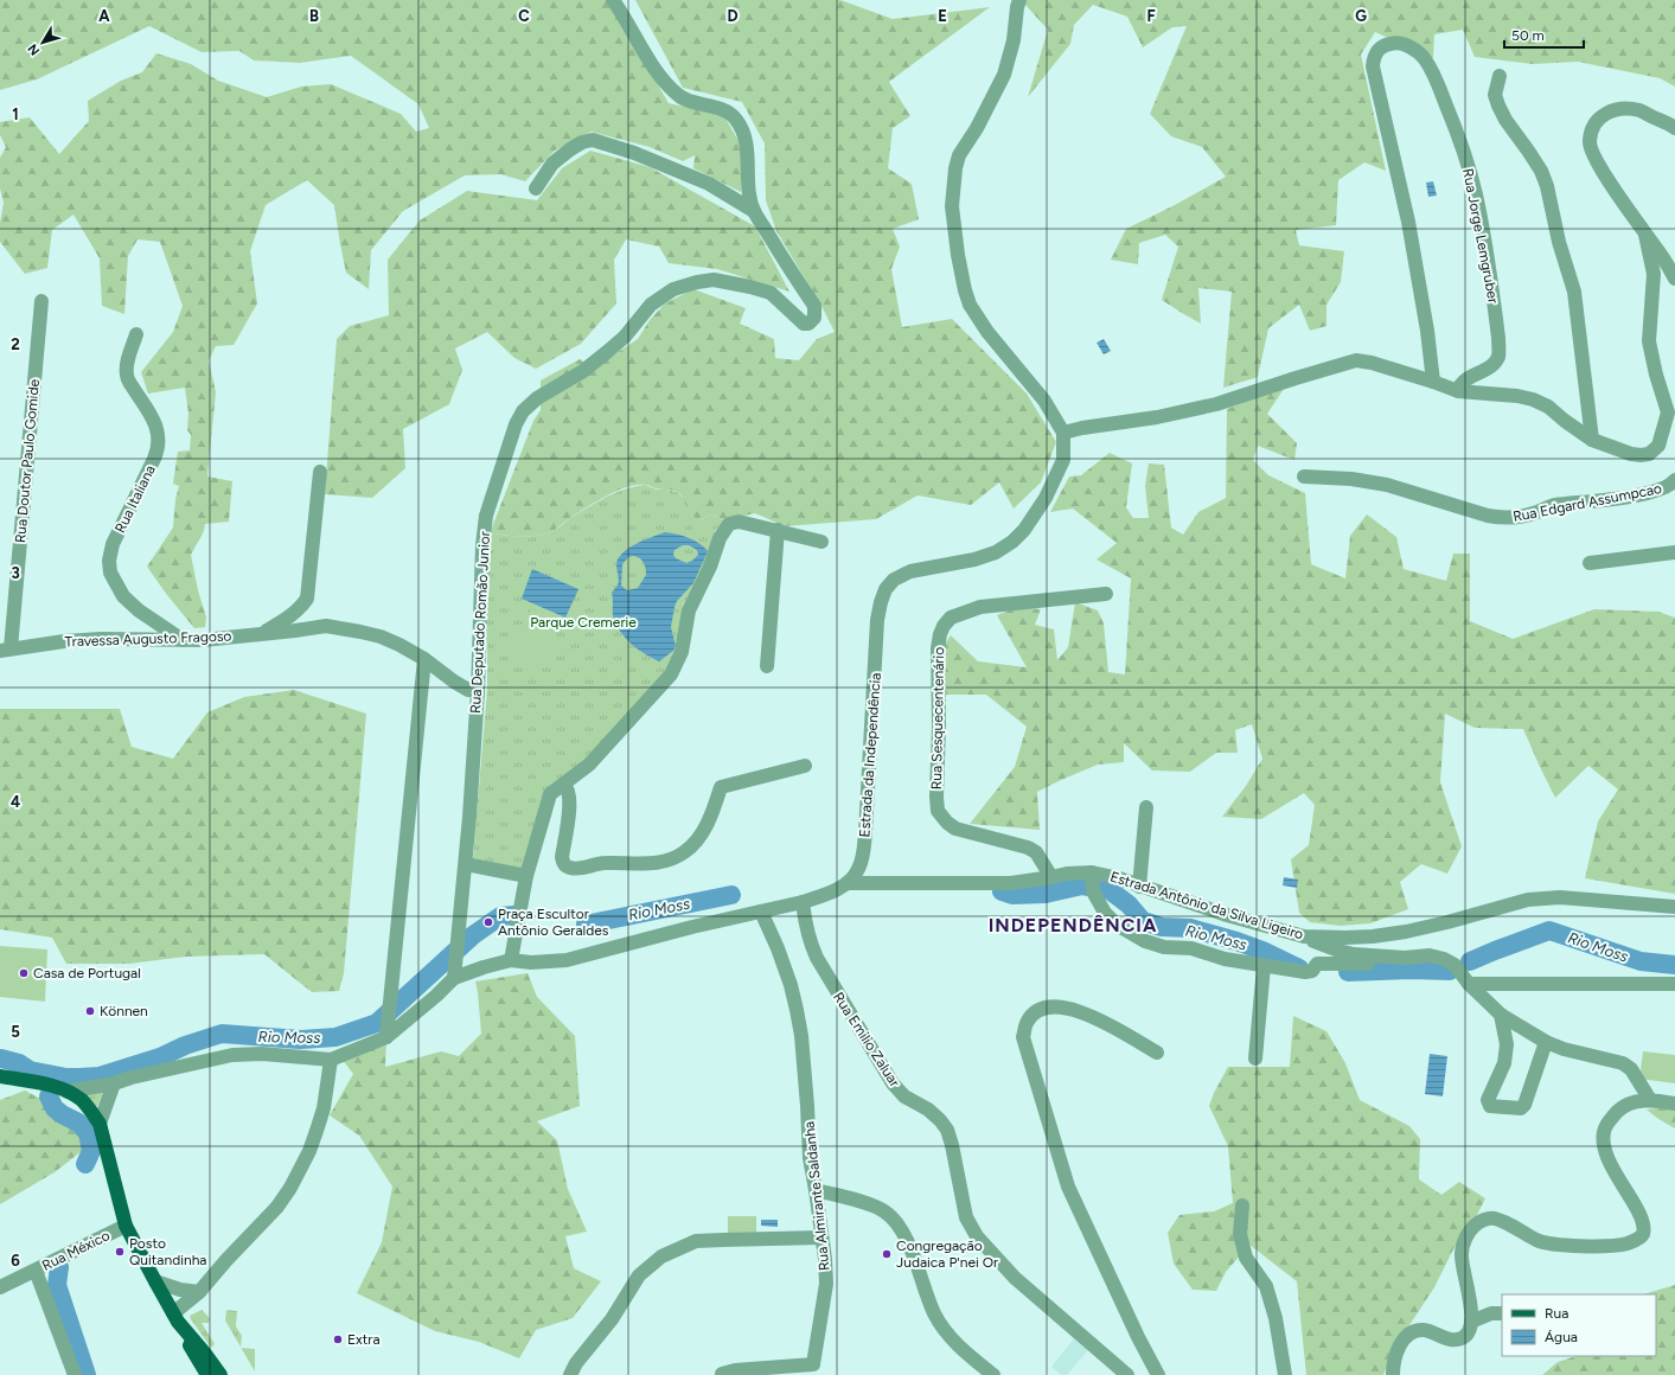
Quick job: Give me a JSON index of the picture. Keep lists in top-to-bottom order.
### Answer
{
  "streets": {
    "street": [
      "Rua Jorge Lemgruber",
      "Rua Doutor Paulo Gomide",
      "Rua Italiana",
      "Rua Edgard Assumpcao",
      "Rua Deputado Romão Junior",
      "Travessa Augusto Fragoso",
      "Rua Sesquecentenário",
      "Estrada da Independência",
      "Estrada Antônio da Silva Ligeiro",
      "Rua Emilio Zaluar",
      "Rua Almirante Saldanha",
      "Rua México"
    ]
  },
  "crossings": [
    ["Rua Doutor Paulo Gomide", "Travessa Augusto Fragoso"],
    ["Rua Italiana", "Travessa Augusto Fragoso"],
    ["Rua Deputado Romão Junior", "Travessa Augusto Fragoso"],
    ["Rua Deputado Romão Junior", "Estrada da Independência"],
    ["Rua Sesquecentenário", "Estrada Antônio da Silva Ligeiro"],
    ["Estrada da Independência", "Estrada Antônio da Silva Ligeiro"],
    ["Estrada da Independência", "Rua Emilio Zaluar"],
    ["Estrada da Independência", "Rua Almirante Saldanha"]
  ],
  "districts": ["INDEPENDÊNCIA"],
  "water": ["Rio Moss"],
  "parks": ["Parque Cremerie"],
  "places": [
    "Praça Escultor Antônio Geraldes",
    "Casa de Portugal",
    "Können",
    "Posto Quitandinha",
    "Congregação Judaica P'nei Or",
    "Extra"
  ],
  "legend": ["Rua", "Água"],
  "scale_bar": "50 m",
  "north": "bottom left",
  "grid": {
    "columns": [
      "A",
      "B",
      "C",
      "D",
      "E",
      "F",
      "G"
    ],
    "rows": [
      "1",
      "2",
      "3",
      "4",
      "5",
      "6"
    ]
  }
}
